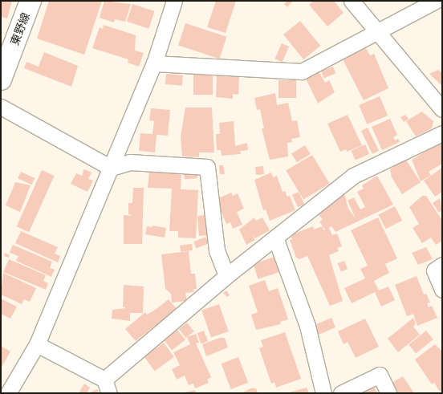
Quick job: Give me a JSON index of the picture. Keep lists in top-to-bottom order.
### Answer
{
  "streets": {
    "street": ["東野線"]
  }
}
